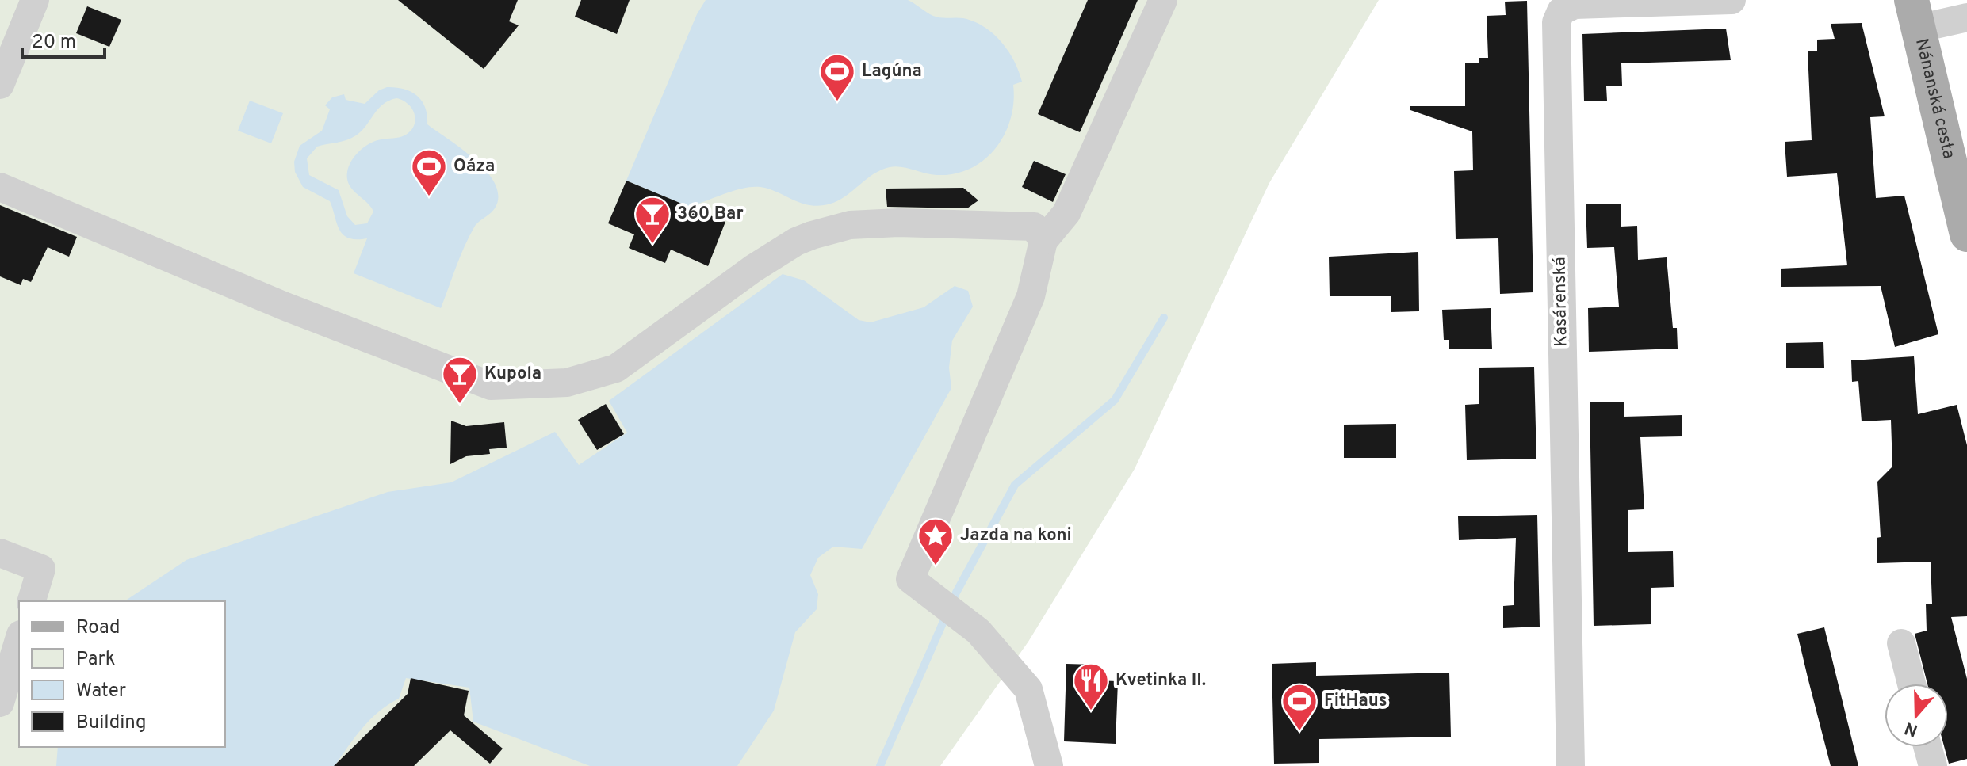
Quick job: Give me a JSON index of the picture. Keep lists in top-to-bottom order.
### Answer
{
  "streets": {
    "main road": ["Nánanská cesta"],
    "street": ["Kasárenská"]
  },
  "places": {
    "sports": ["Lagúna", "Oáza", "FitHaus"],
    "bar": ["360 Bar", "Kupola"],
    "place": ["Jazda na koni"],
    "restaurant": ["Kvetinka II."]
  },
  "legend": [
    "Road",
    "Park",
    "Water",
    "Building"
  ],
  "scale_bar": "20 m",
  "north": "bottom"
}
